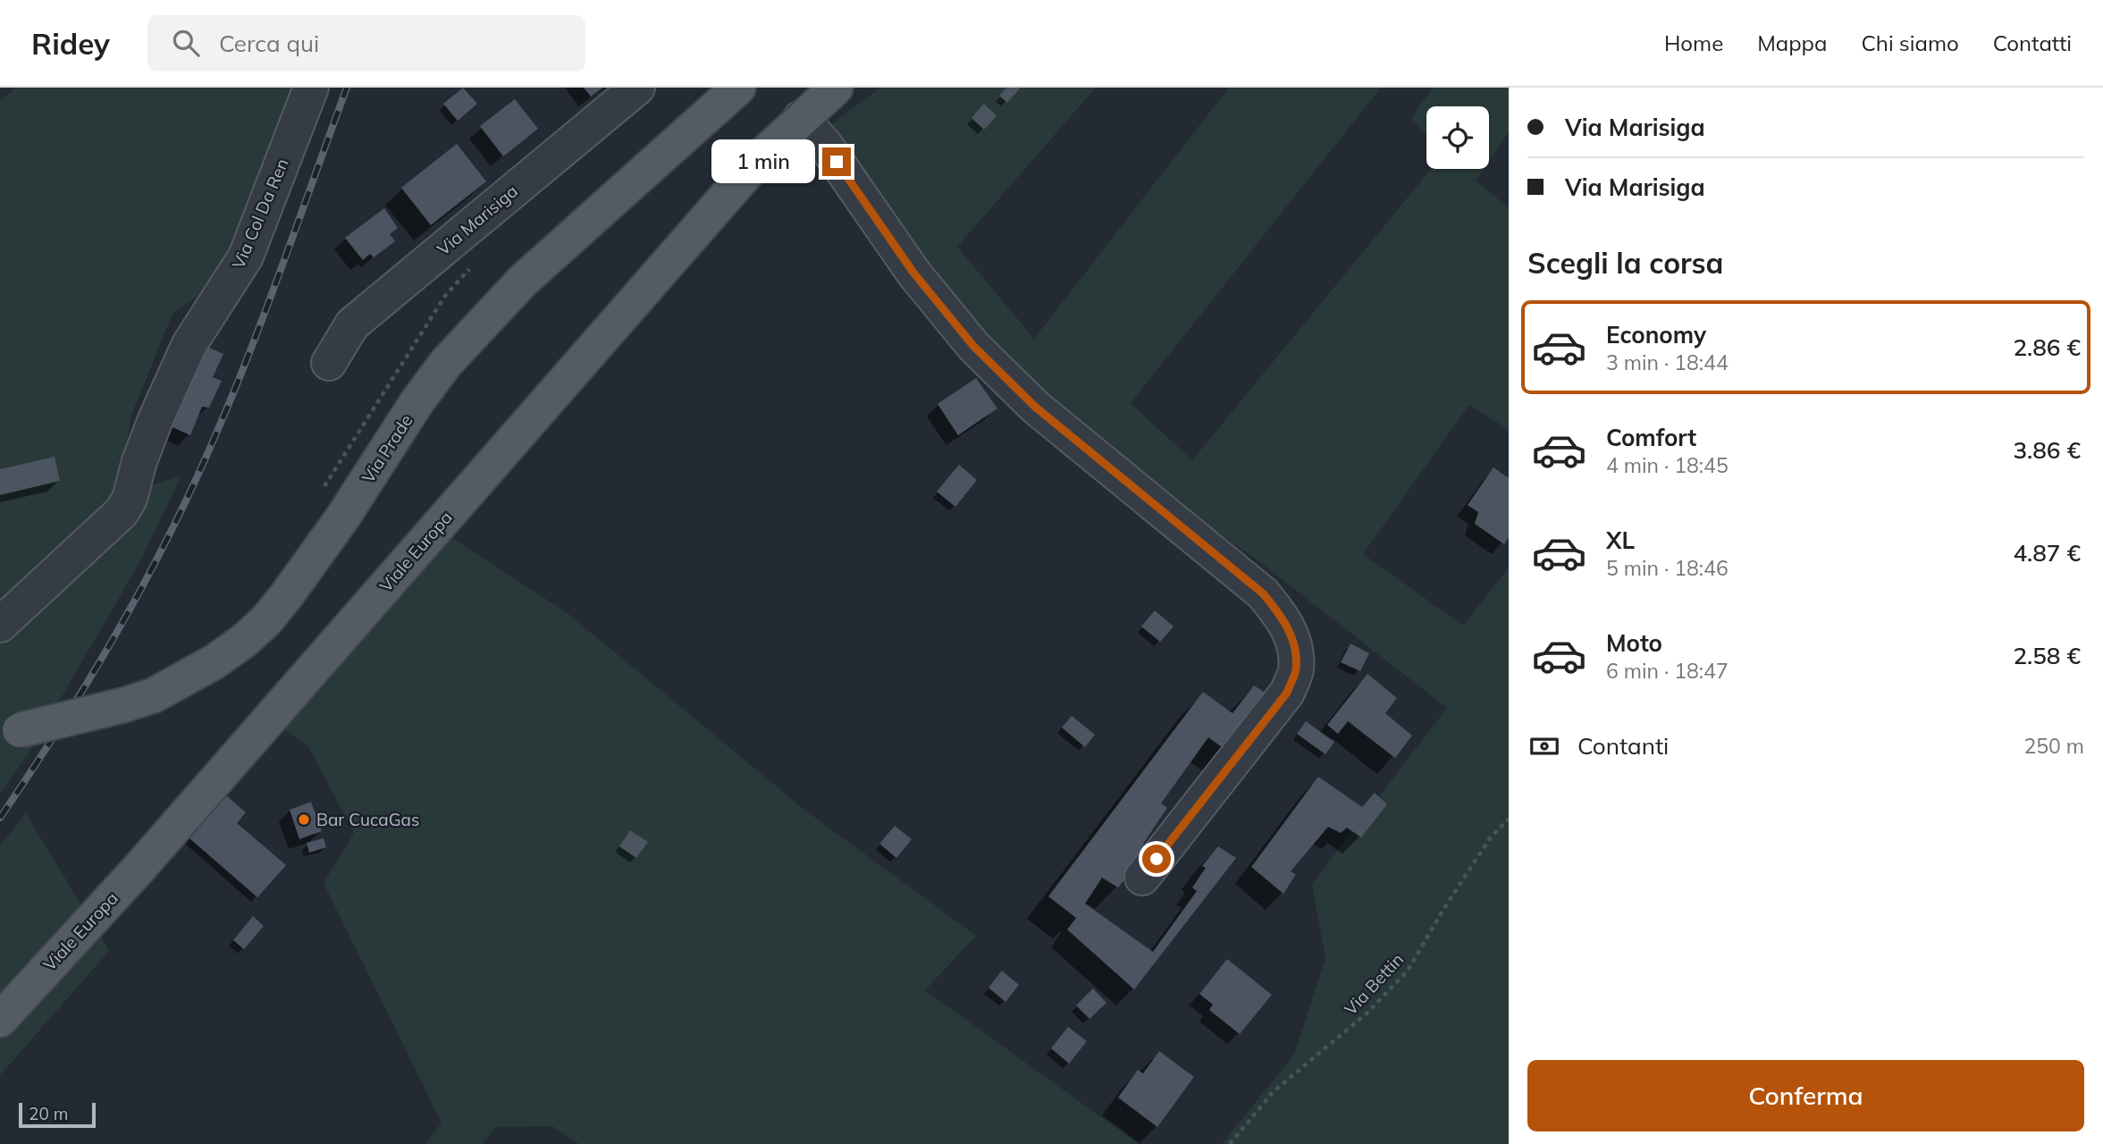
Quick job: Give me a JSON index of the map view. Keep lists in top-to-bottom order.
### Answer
{
  "streets": {
    "main road": ["Via Prade", "Viale Europa"],
    "street": ["Via Col Da Ren", "Via Marisiga"],
    "path": ["Via Bettin"]
  },
  "places": ["Bar CucaGas"],
  "scale_bar": "20 m",
  "page": {
    "header": "Ridey",
    "search": "Cerca qui",
    "nav": [
      "Home",
      "Mappa",
      "Chi siamo",
      "Contatti"
    ],
    "banner": ["Via Marisiga", "Via Marisiga"],
    "bubble": "1 min",
    "heading": "Scegli la corsa",
    "list": [
      {
        "name": "Economy",
        "note": "3 min · 18:44",
        "value": "2.86 €"
      },
      {
        "name": "Comfort",
        "note": "4 min · 18:45",
        "value": "3.86 €"
      },
      {
        "name": "XL",
        "note": "5 min · 18:46",
        "value": "4.87 €"
      },
      {
        "name": "Moto",
        "note": "6 min · 18:47",
        "value": "2.58 €"
      }
    ],
    "pay": ["Contanti", "250 m"],
    "buttons": "Conferma",
    "scale": "20 m"
  }
}
